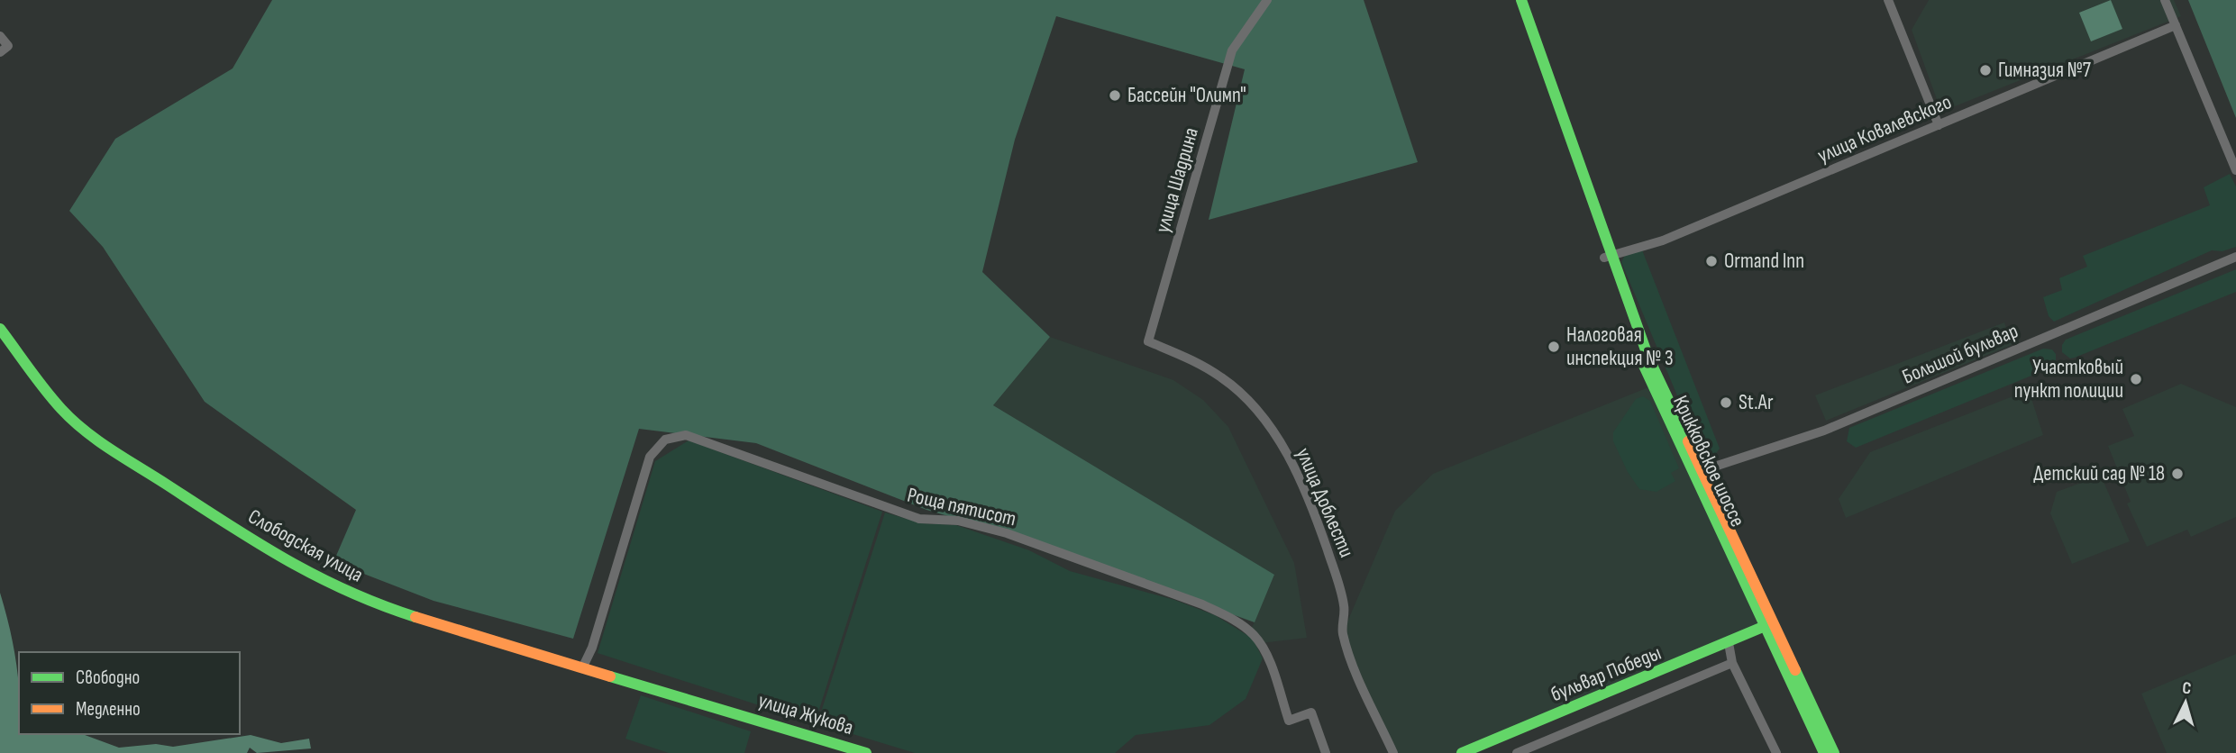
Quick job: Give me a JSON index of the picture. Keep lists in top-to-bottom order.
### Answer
{
  "streets": {
    "main road": [
      "Крикковское шоссе",
      "Слободская улица",
      "бульвар Победы",
      "улица Жукова"
    ],
    "street": [
      "улица Ковалевского",
      "улица Шадрина",
      "Большой бульвар",
      "улица Доблести",
      "Роща пятисот"
    ]
  },
  "crossings": [
    ["улица Ковалевского", "Крикковское шоссе"],
    ["улица Шадрина", "улица Доблести"],
    ["Большой бульвар", "Крикковское шоссе"],
    ["Крикковское шоссе", "бульвар Победы"],
    ["Роща пятисот", "Слободская улица"],
    ["Слободская улица", "улица Жукова"]
  ],
  "places": [
    "Гимназия №7",
    "Бассейн \"Олимп\"",
    "Ormand Inn",
    "Налоговая инспекция № 3",
    "Участковый пункт полиции",
    "St.Ar",
    "Детский сад № 18"
  ],
  "legend": ["Свободно", "Медленно"],
  "north": "top"
}
